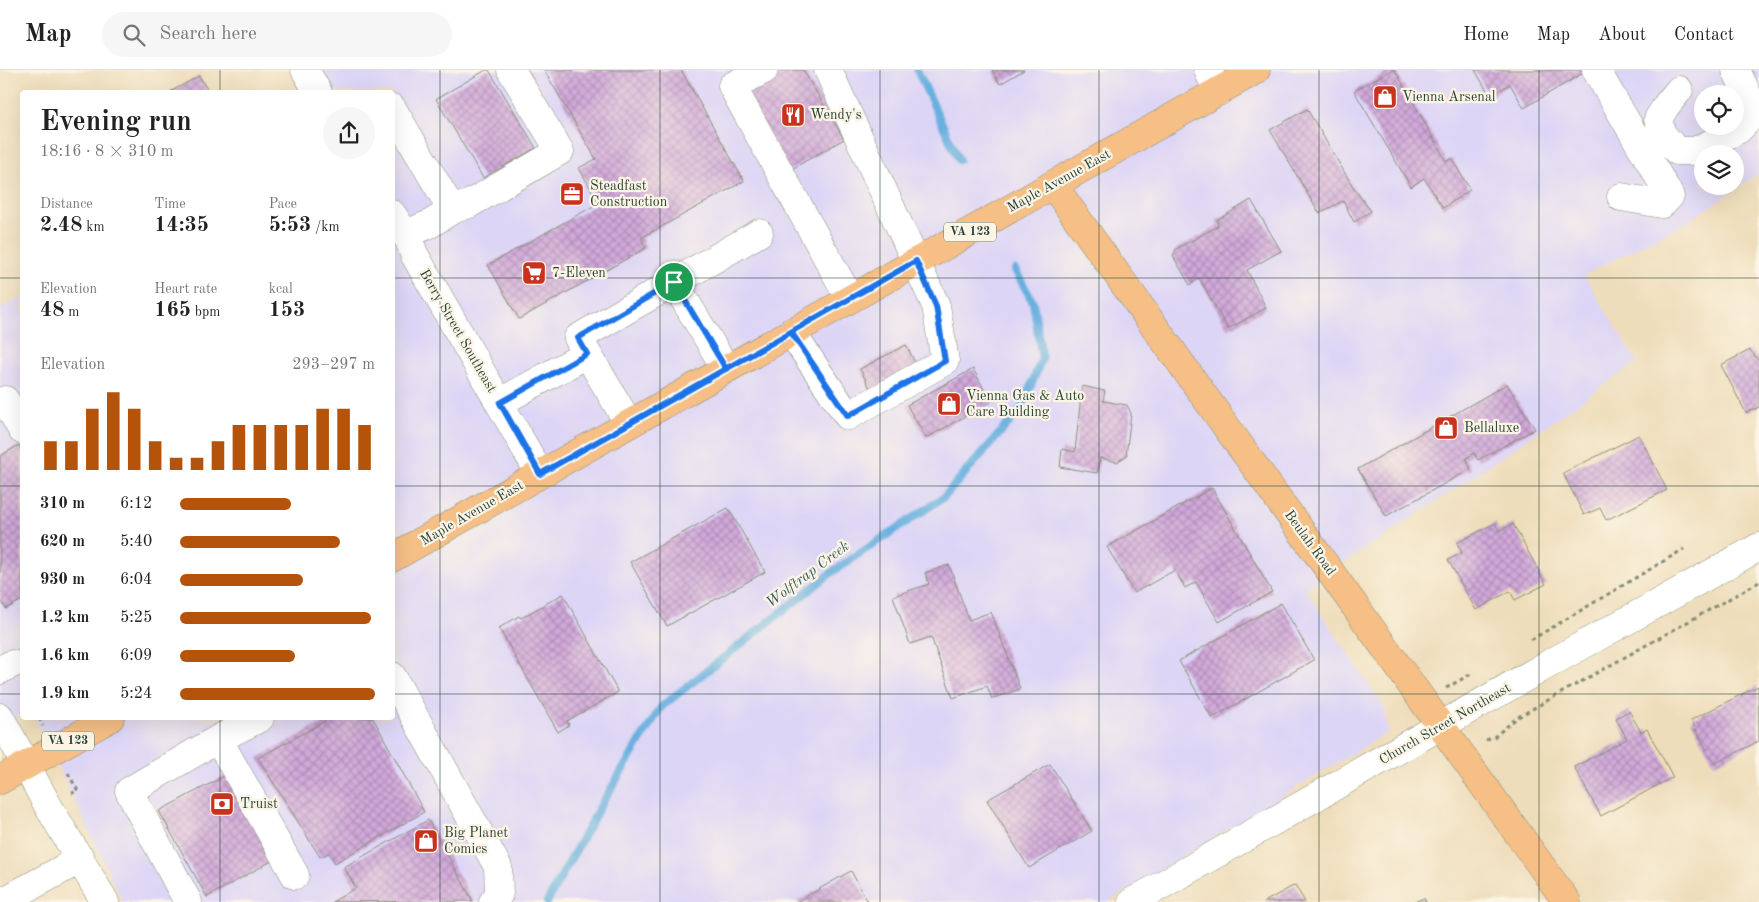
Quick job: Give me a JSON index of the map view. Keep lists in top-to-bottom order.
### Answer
{
  "streets": {
    "main road": ["Maple Avenue East", "VA 123", "Beulah Road"],
    "street": ["Berry Street Southeast", "Church Street Northeast"]
  },
  "crossings": [
    ["Maple Avenue East", "Berry Street Southeast"],
    ["Maple Avenue East", "Beulah Road"],
    ["Beulah Road", "Church Street Northeast"]
  ],
  "water": ["Wolftrap Creek"],
  "places": {
    "shop": [
      "Vienna Arsenal",
      "Vienna Gas & Auto Care Building",
      "Bellaluxe",
      "Big Planet Comics"
    ],
    "restaurant": ["Wendy's"],
    "office": ["Steadfast Construction"],
    "supermarket": ["7-Eleven"],
    "bank": ["Truist"]
  },
  "page": {
    "header": "Map",
    "search": "Search here",
    "nav": [
      "Home",
      "Map",
      "About",
      "Contact"
    ],
    "heading": ["Evening run", "18:16 · 8 × 310 m"],
    "stats": [
      ["Distance", "2.48 km"],
      ["Time", "14:35"],
      ["Pace", "5:53 /km"],
      ["Elevation", "48 m"],
      ["Heart rate", "165 bpm"],
      ["kcal", "153"]
    ],
    "chart": ["Elevation", "293–297 m"],
    "list": [
      {
        "name": "310 m",
        "note": "6:12"
      },
      {
        "name": "620 m",
        "note": "5:40"
      },
      {
        "name": "930 m",
        "note": "6:04"
      },
      {
        "name": "1.2 km",
        "note": "5:25"
      },
      {
        "name": "1.6 km",
        "note": "6:09"
      },
      {
        "name": "1.9 km",
        "note": "5:24"
      }
    ]
  }
}
